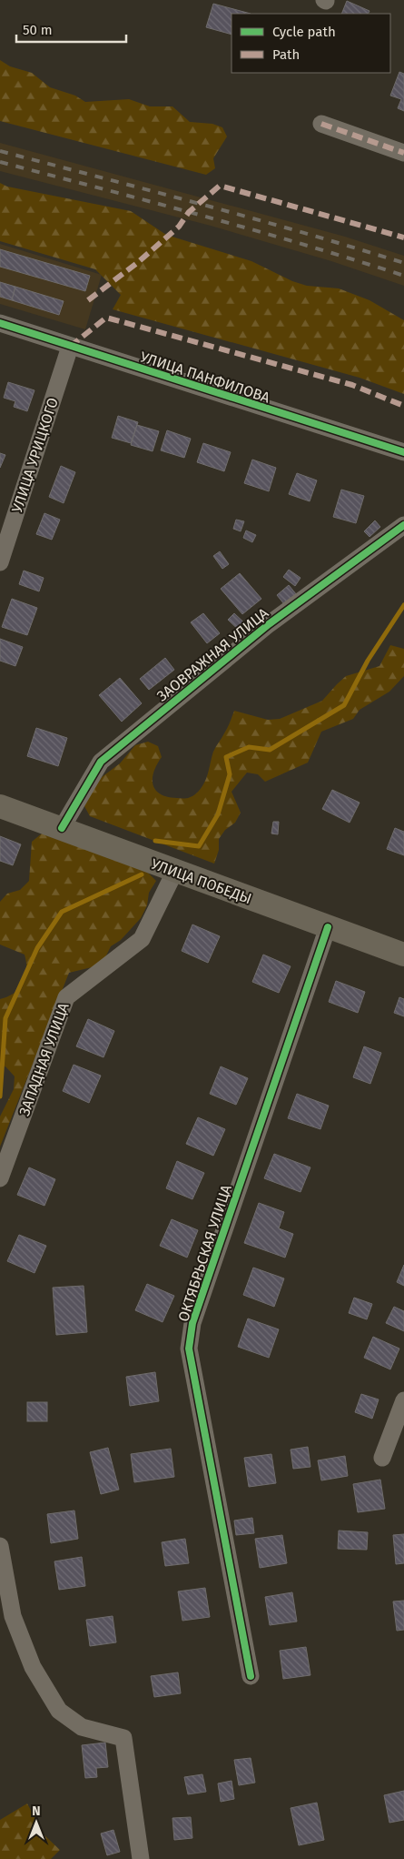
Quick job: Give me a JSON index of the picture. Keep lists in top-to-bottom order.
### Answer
{
  "streets": {
    "street": [
      "УЛИЦА ПАНФИЛОВА",
      "УЛИЦА УРИЦКОГО",
      "ЗАОВРАЖНАЯ УЛИЦА",
      "УЛИЦА ПОБЕДЫ",
      "ЗАПАДНАЯ УЛИЦА",
      "ОКТЯБРЬСКАЯ УЛИЦА"
    ]
  },
  "crossings": [
    ["УЛИЦА ПАНФИЛОВА", "УЛИЦА УРИЦКОГО"],
    ["ЗАОВРАЖНАЯ УЛИЦА", "УЛИЦА ПОБЕДЫ"],
    ["УЛИЦА ПОБЕДЫ", "ЗАПАДНАЯ УЛИЦА"],
    ["УЛИЦА ПОБЕДЫ", "ОКТЯБРЬСКАЯ УЛИЦА"]
  ],
  "legend": ["Cycle path", "Path"],
  "scale_bar": "50 m",
  "north": "top"
}
